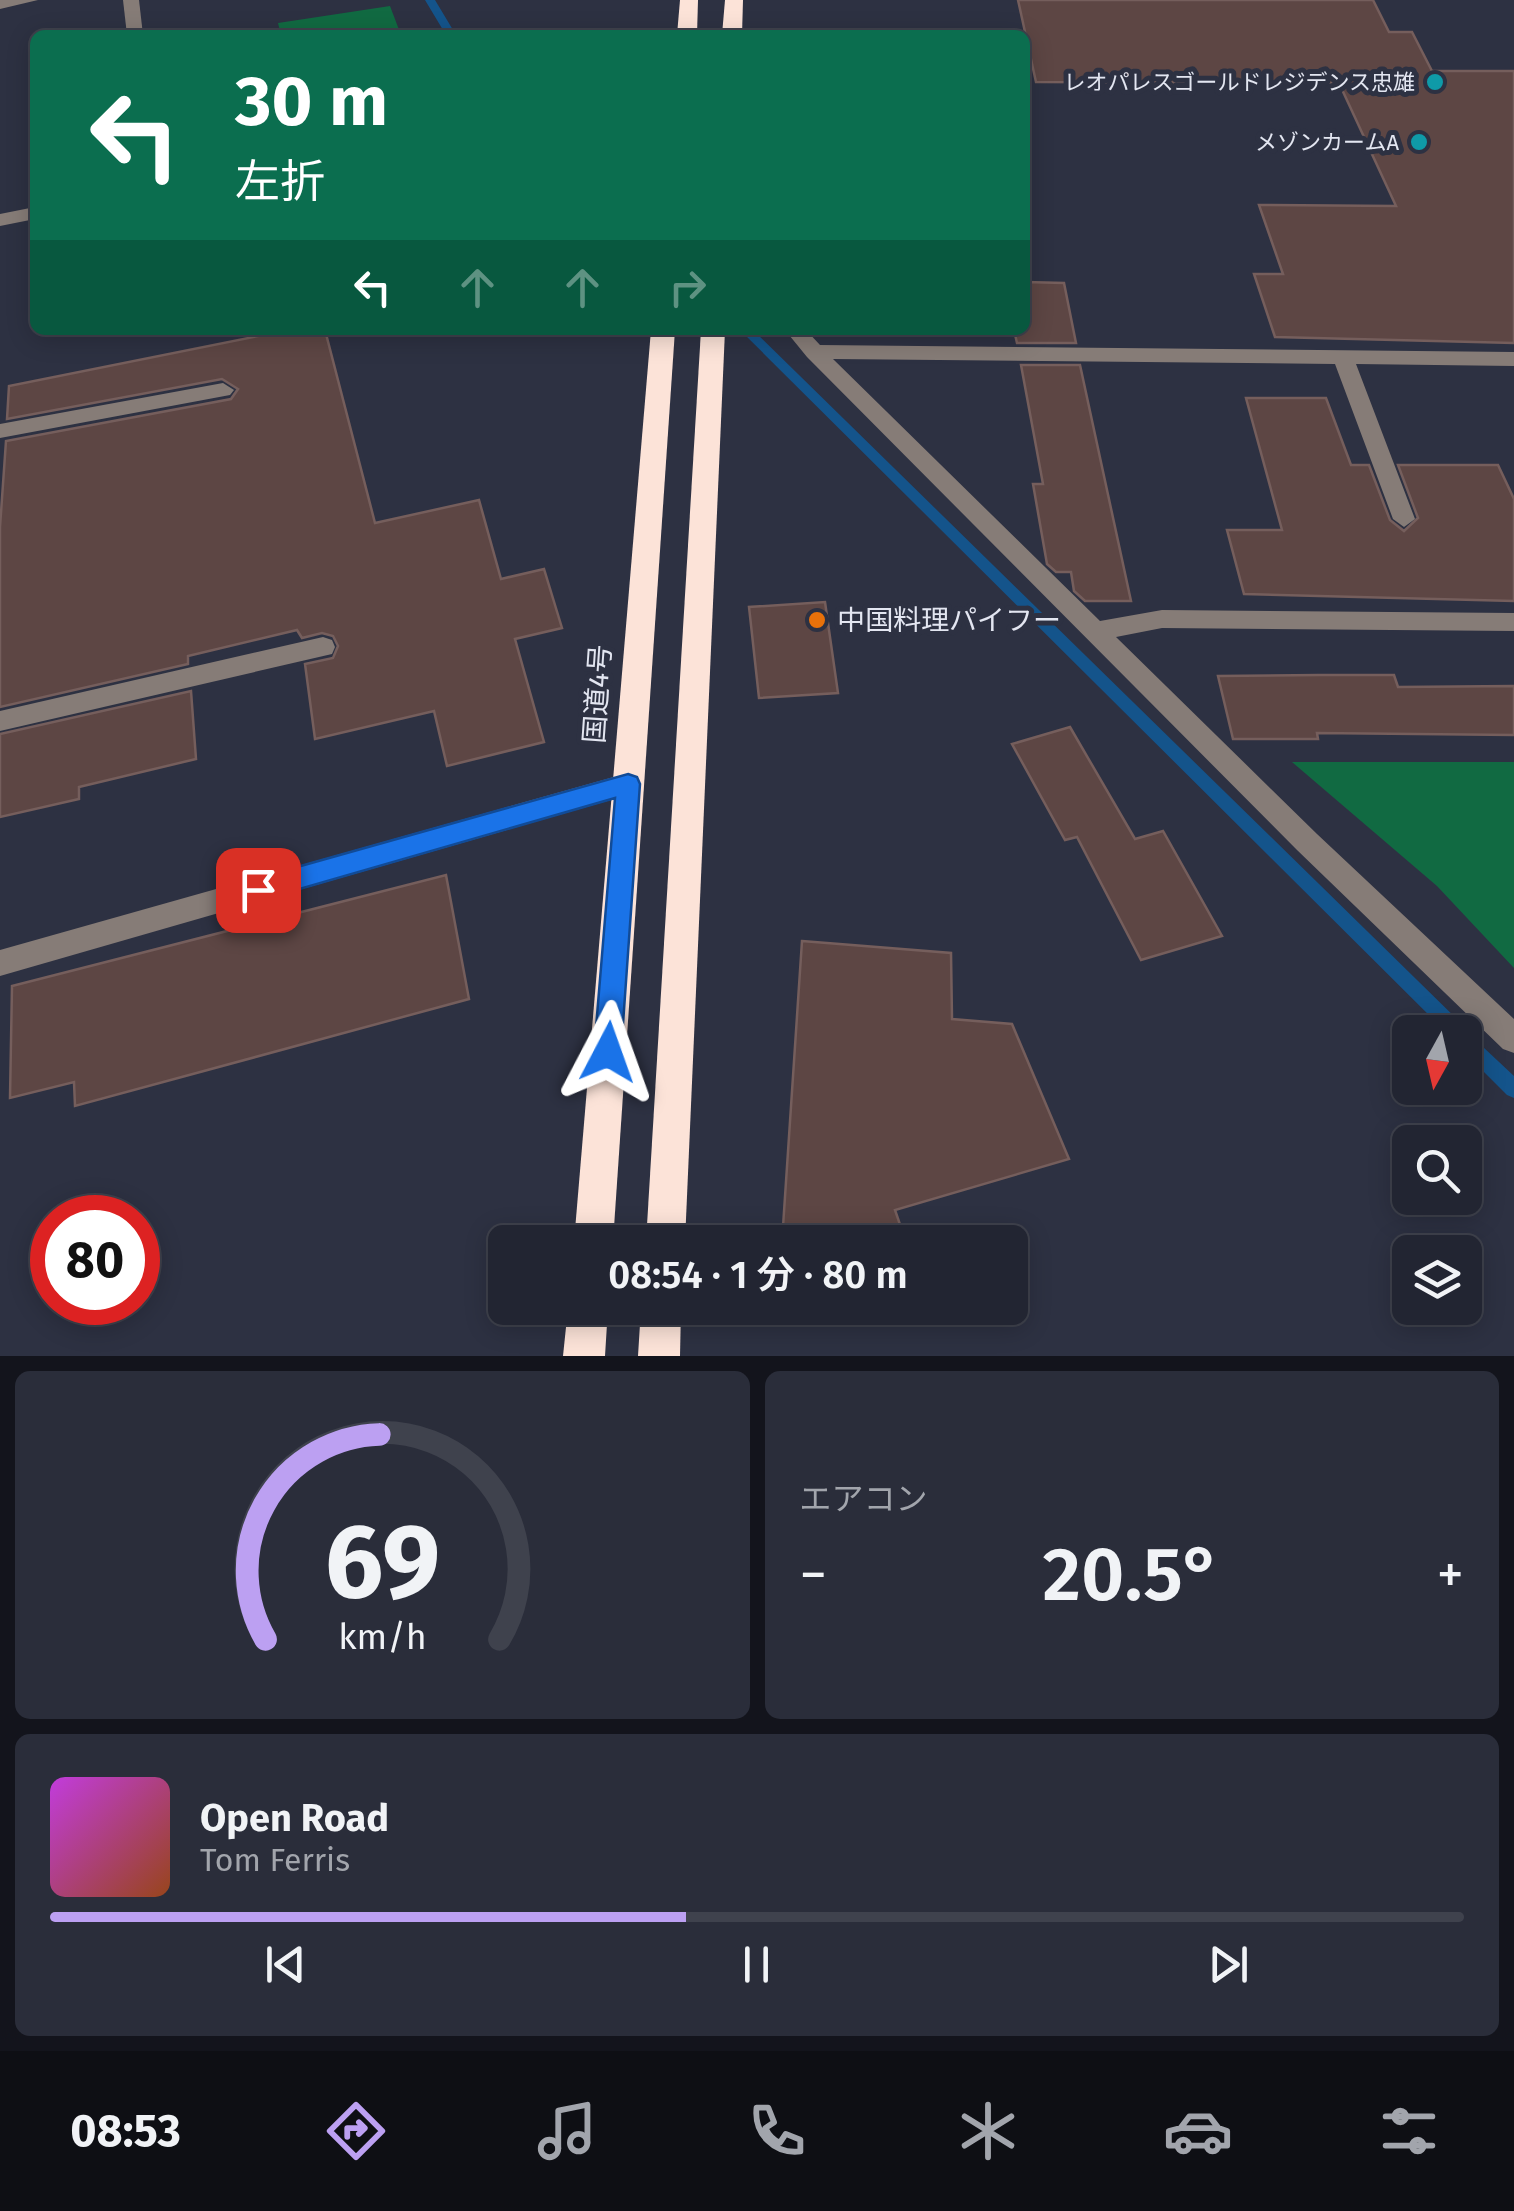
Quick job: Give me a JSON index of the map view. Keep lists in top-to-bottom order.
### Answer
{
  "streets": {
    "highway": ["国道4号"]
  },
  "places": ["レオパレスゴールドレジデンス忠雄", "メゾンカームA", "中国料理パイフー"],
  "north": "bottom",
  "page": {
    "turn": ["30 m", "左折"],
    "limit": "80",
    "trip": "08:54 · 1 分 · 80 m",
    "tile": "エアコン",
    "heat": ["−", "20.5°", "+"],
    "song": ["Open Road", "Tom Ferris"],
    "tabs": "08:53",
    "gauge": ["69", "km/h"]
  }
}
